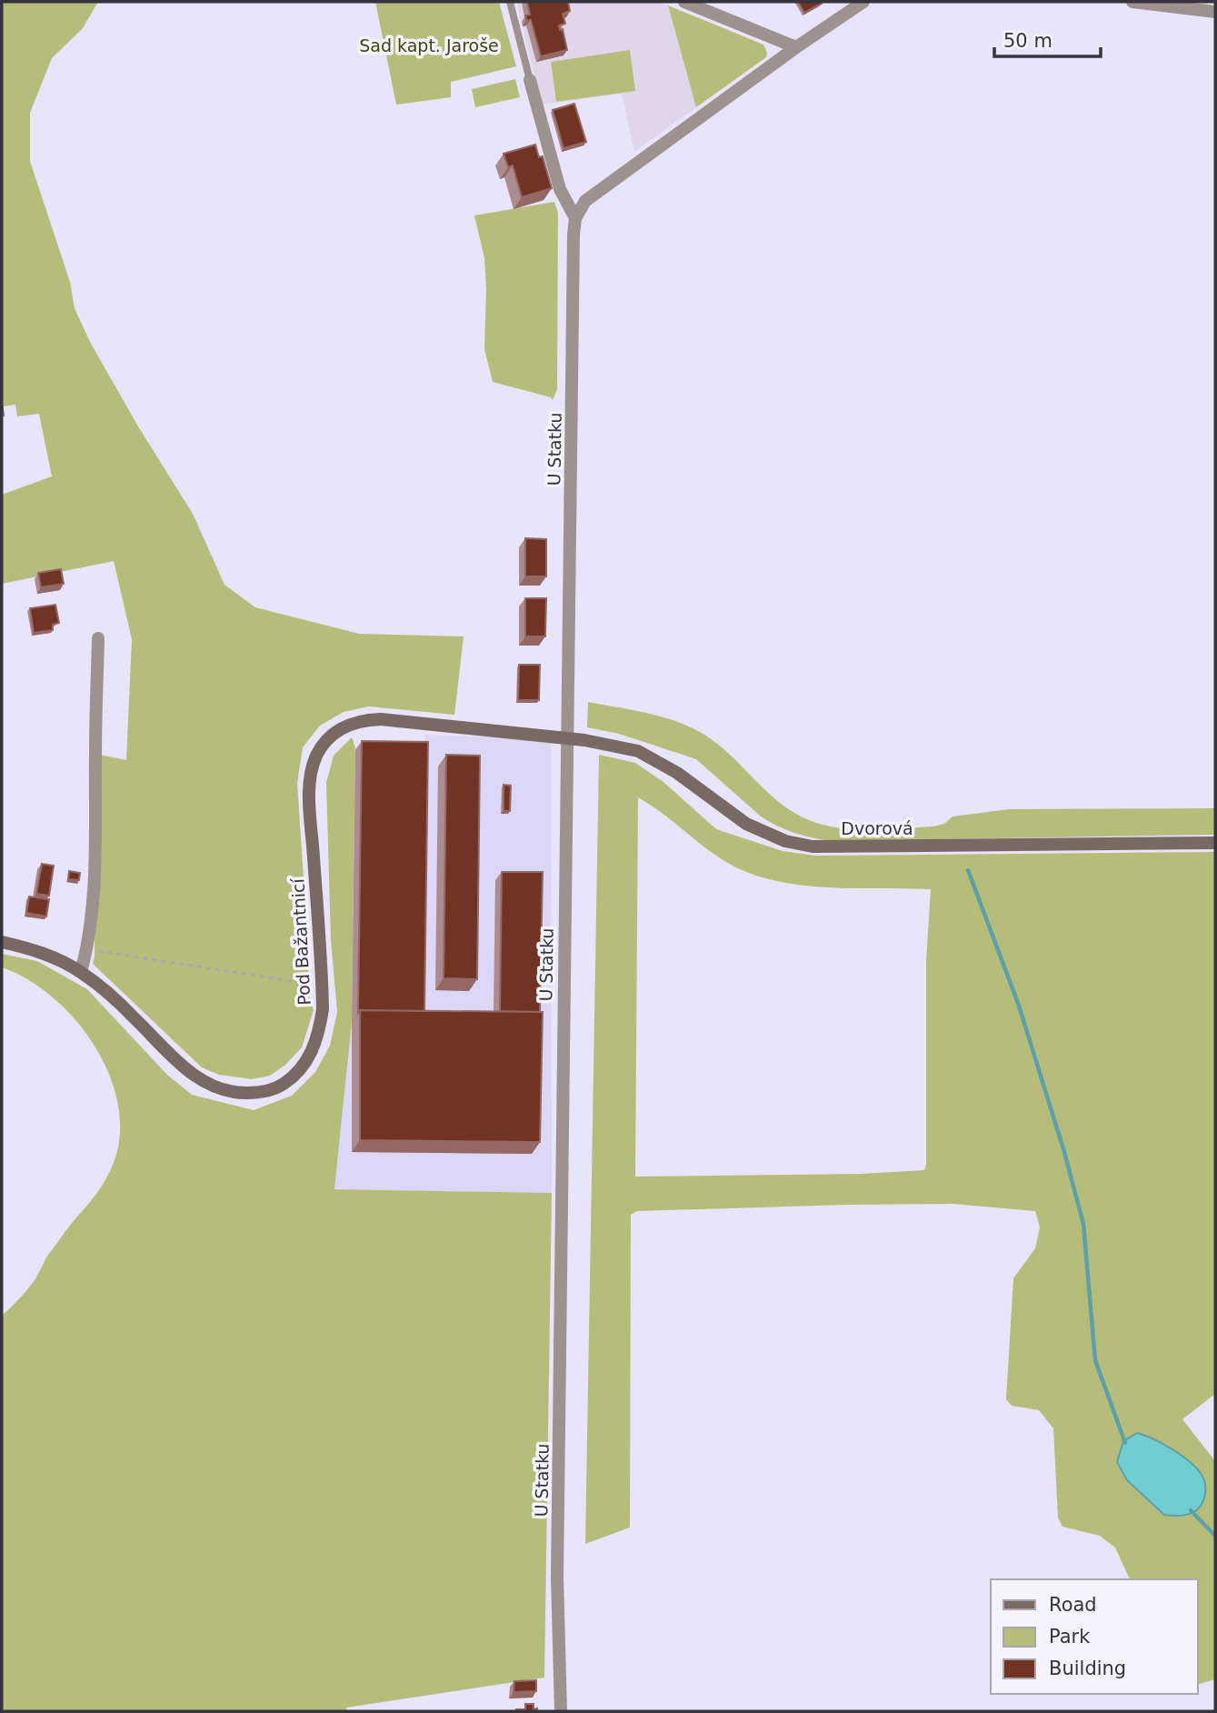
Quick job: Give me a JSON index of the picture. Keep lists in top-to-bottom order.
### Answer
{
  "streets": {
    "street": ["U Statku", "Dvorová", "Pod Bažantnicí"]
  },
  "crossings": [
    ["U Statku", "Dvorová"],
    ["U Statku", "Pod Bažantnicí"],
    ["Dvorová", "Pod Bažantnicí"]
  ],
  "parks": ["Sad kapt. Jaroše"],
  "legend": ["Road", "Park", "Building"],
  "scale_bar": "50 m"
}
